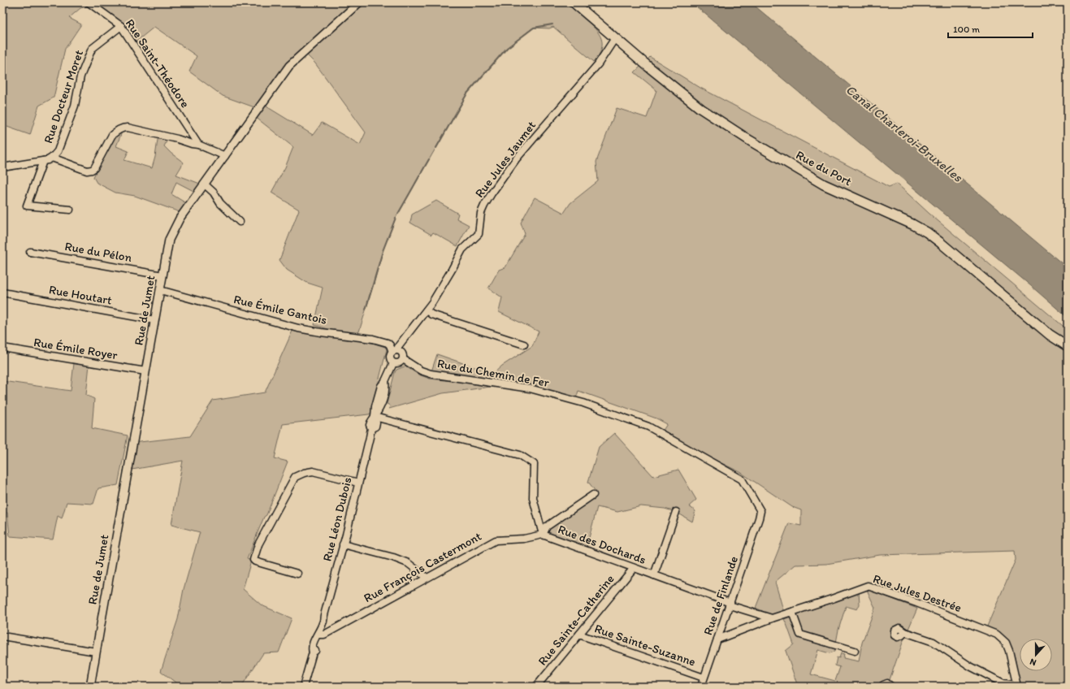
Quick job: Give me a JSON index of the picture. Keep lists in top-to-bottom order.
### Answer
{
  "streets": {
    "main road": ["Rue du Port"],
    "street": [
      "Rue Saint-Théodore",
      "Rue Docteur Moret",
      "Rue Jules Jaumet",
      "Rue du Pélon",
      "Rue Houtart",
      "Rue Émile Gantois",
      "Rue de Jumet",
      "Rue Émile Royer",
      "Rue du Chemin de Fer",
      "Rue Léon Dubois",
      "Rue des Dochards",
      "Rue François Castermont",
      "Rue Jules Destrée",
      "Rue de Finlande",
      "Rue Sainte-Catherine",
      "Rue Sainte-Suzanne"
    ]
  },
  "crossings": [
    ["Rue Saint-Théodore", "Rue Docteur Moret"],
    ["Rue Jules Jaumet", "Rue du Port"],
    ["Rue Jules Jaumet", "Rue Émile Gantois"],
    ["Rue Jules Jaumet", "Rue du Chemin de Fer"],
    ["Rue Jules Jaumet", "Rue Léon Dubois"],
    ["Rue du Pélon", "Rue de Jumet"],
    ["Rue Houtart", "Rue de Jumet"],
    ["Rue Émile Gantois", "Rue de Jumet"],
    ["Rue Émile Gantois", "Rue du Chemin de Fer"],
    ["Rue Émile Gantois", "Rue Léon Dubois"],
    ["Rue de Jumet", "Rue Émile Royer"],
    ["Rue du Chemin de Fer", "Rue Léon Dubois"],
    ["Rue du Chemin de Fer", "Rue de Finlande"],
    ["Rue Léon Dubois", "Rue des Dochards"],
    ["Rue Léon Dubois", "Rue François Castermont"],
    ["Rue des Dochards", "Rue François Castermont"],
    ["Rue des Dochards", "Rue Jules Destrée"],
    ["Rue des Dochards", "Rue de Finlande"],
    ["Rue des Dochards", "Rue Sainte-Catherine"],
    ["Rue Jules Destrée", "Rue de Finlande"],
    ["Rue de Finlande", "Rue Sainte-Suzanne"],
    ["Rue Sainte-Catherine", "Rue Sainte-Suzanne"]
  ],
  "water": ["Canal Charleroi-Bruxelles"],
  "scale_bar": "100 m",
  "north": "bottom"
}
